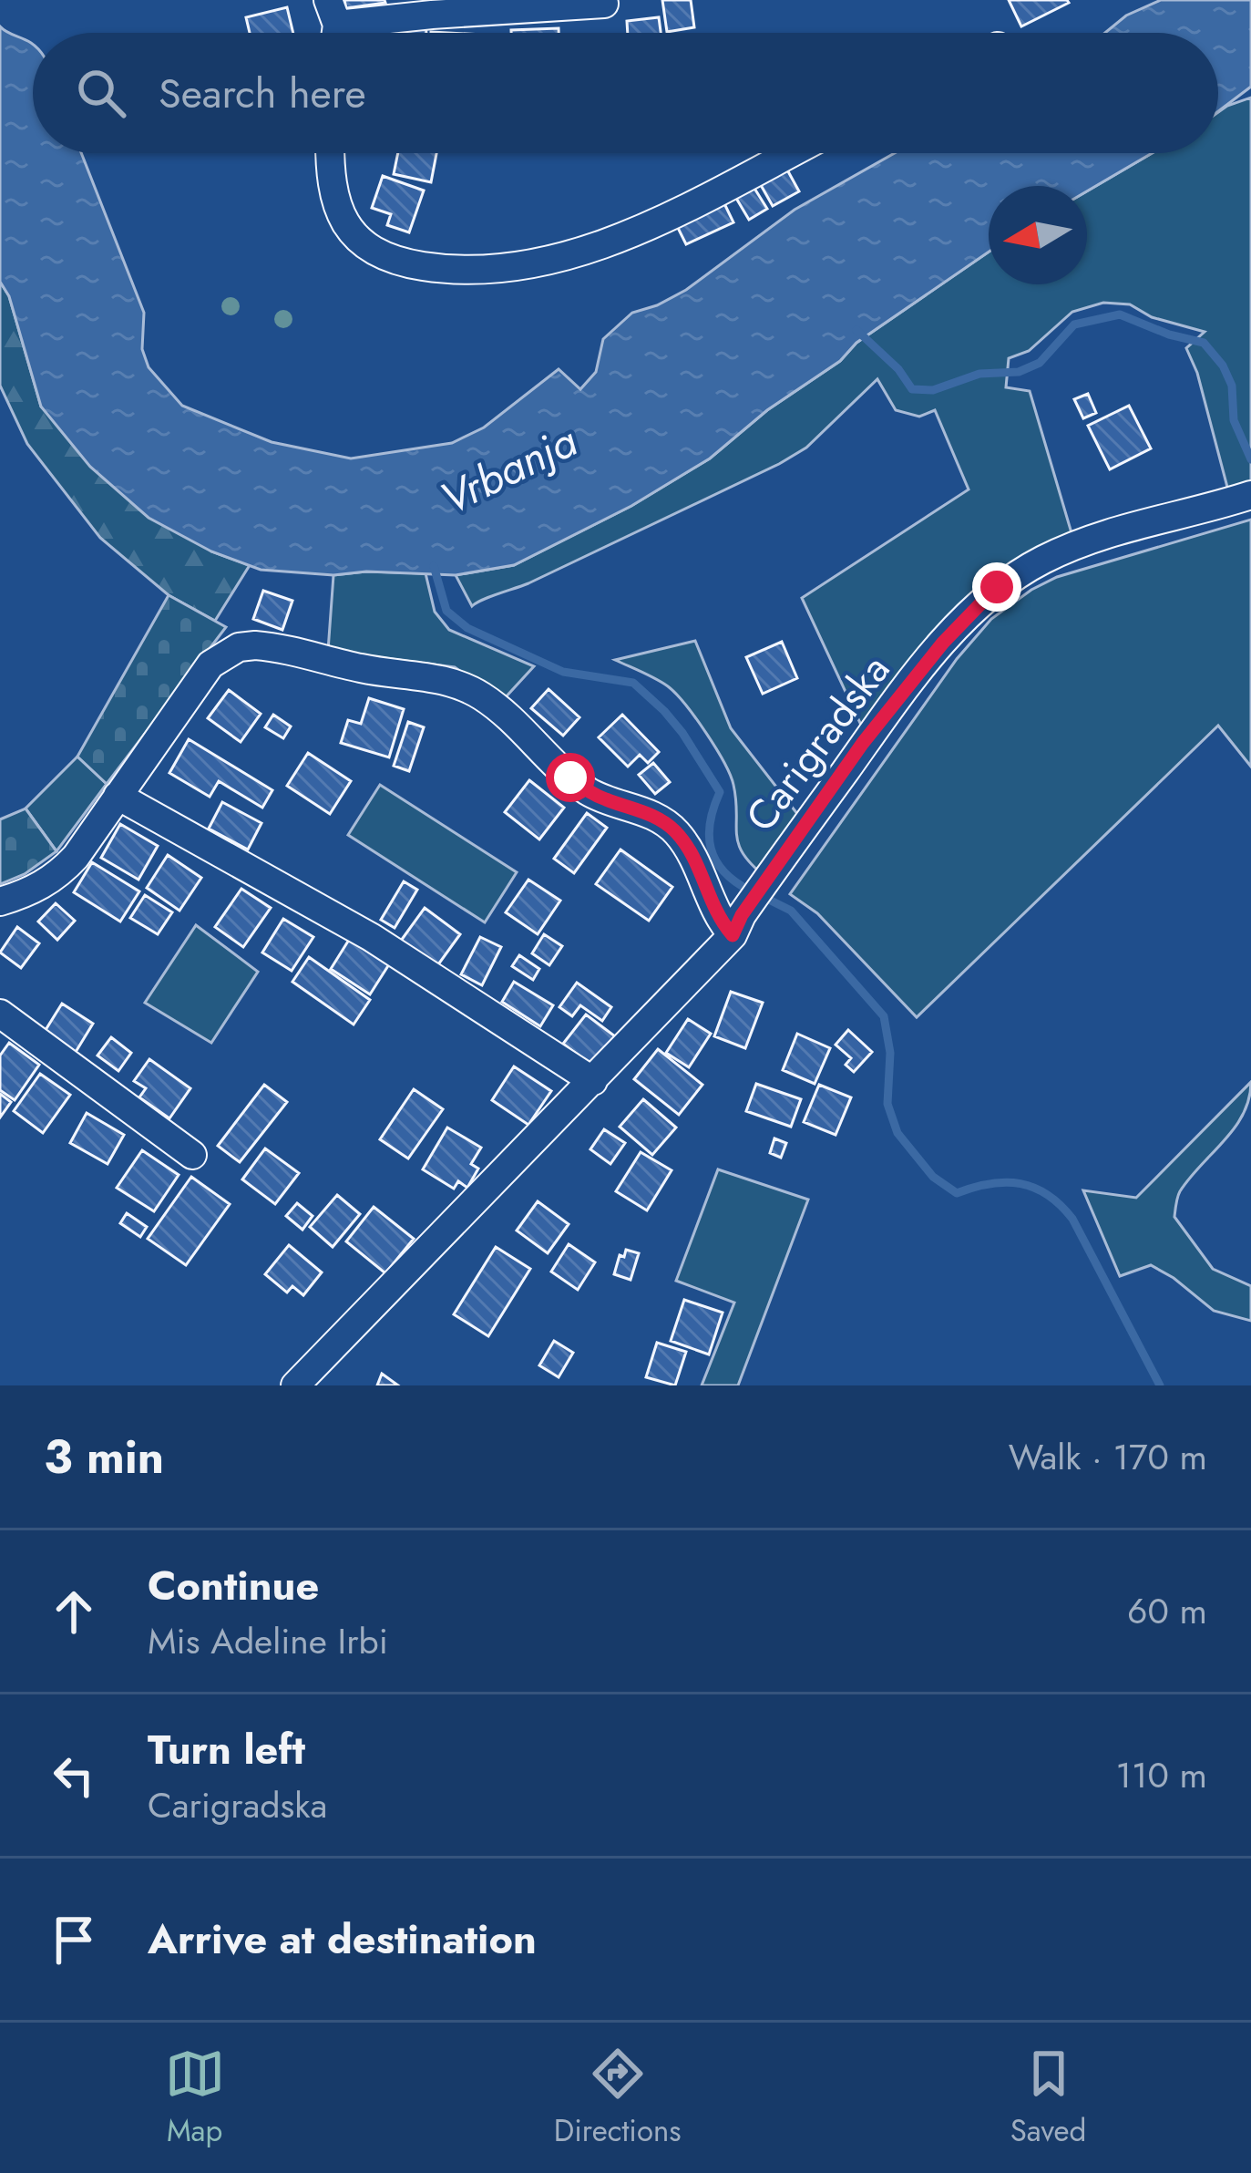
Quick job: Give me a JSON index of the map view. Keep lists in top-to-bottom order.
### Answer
{
  "streets": {
    "street": ["Carigradska"]
  },
  "water": ["Vrbanja"],
  "north": "left",
  "page": {
    "search": "Search here",
    "heading": ["3 min", "Walk · 170 m"],
    "list": [
      ["Continue", "Mis Adeline Irbi", "60 m"],
      ["Turn left", "Carigradska", "110 m"],
      "Arrive at destination"
    ],
    "nav": ["Map", "Directions", "Saved"]
  }
}
